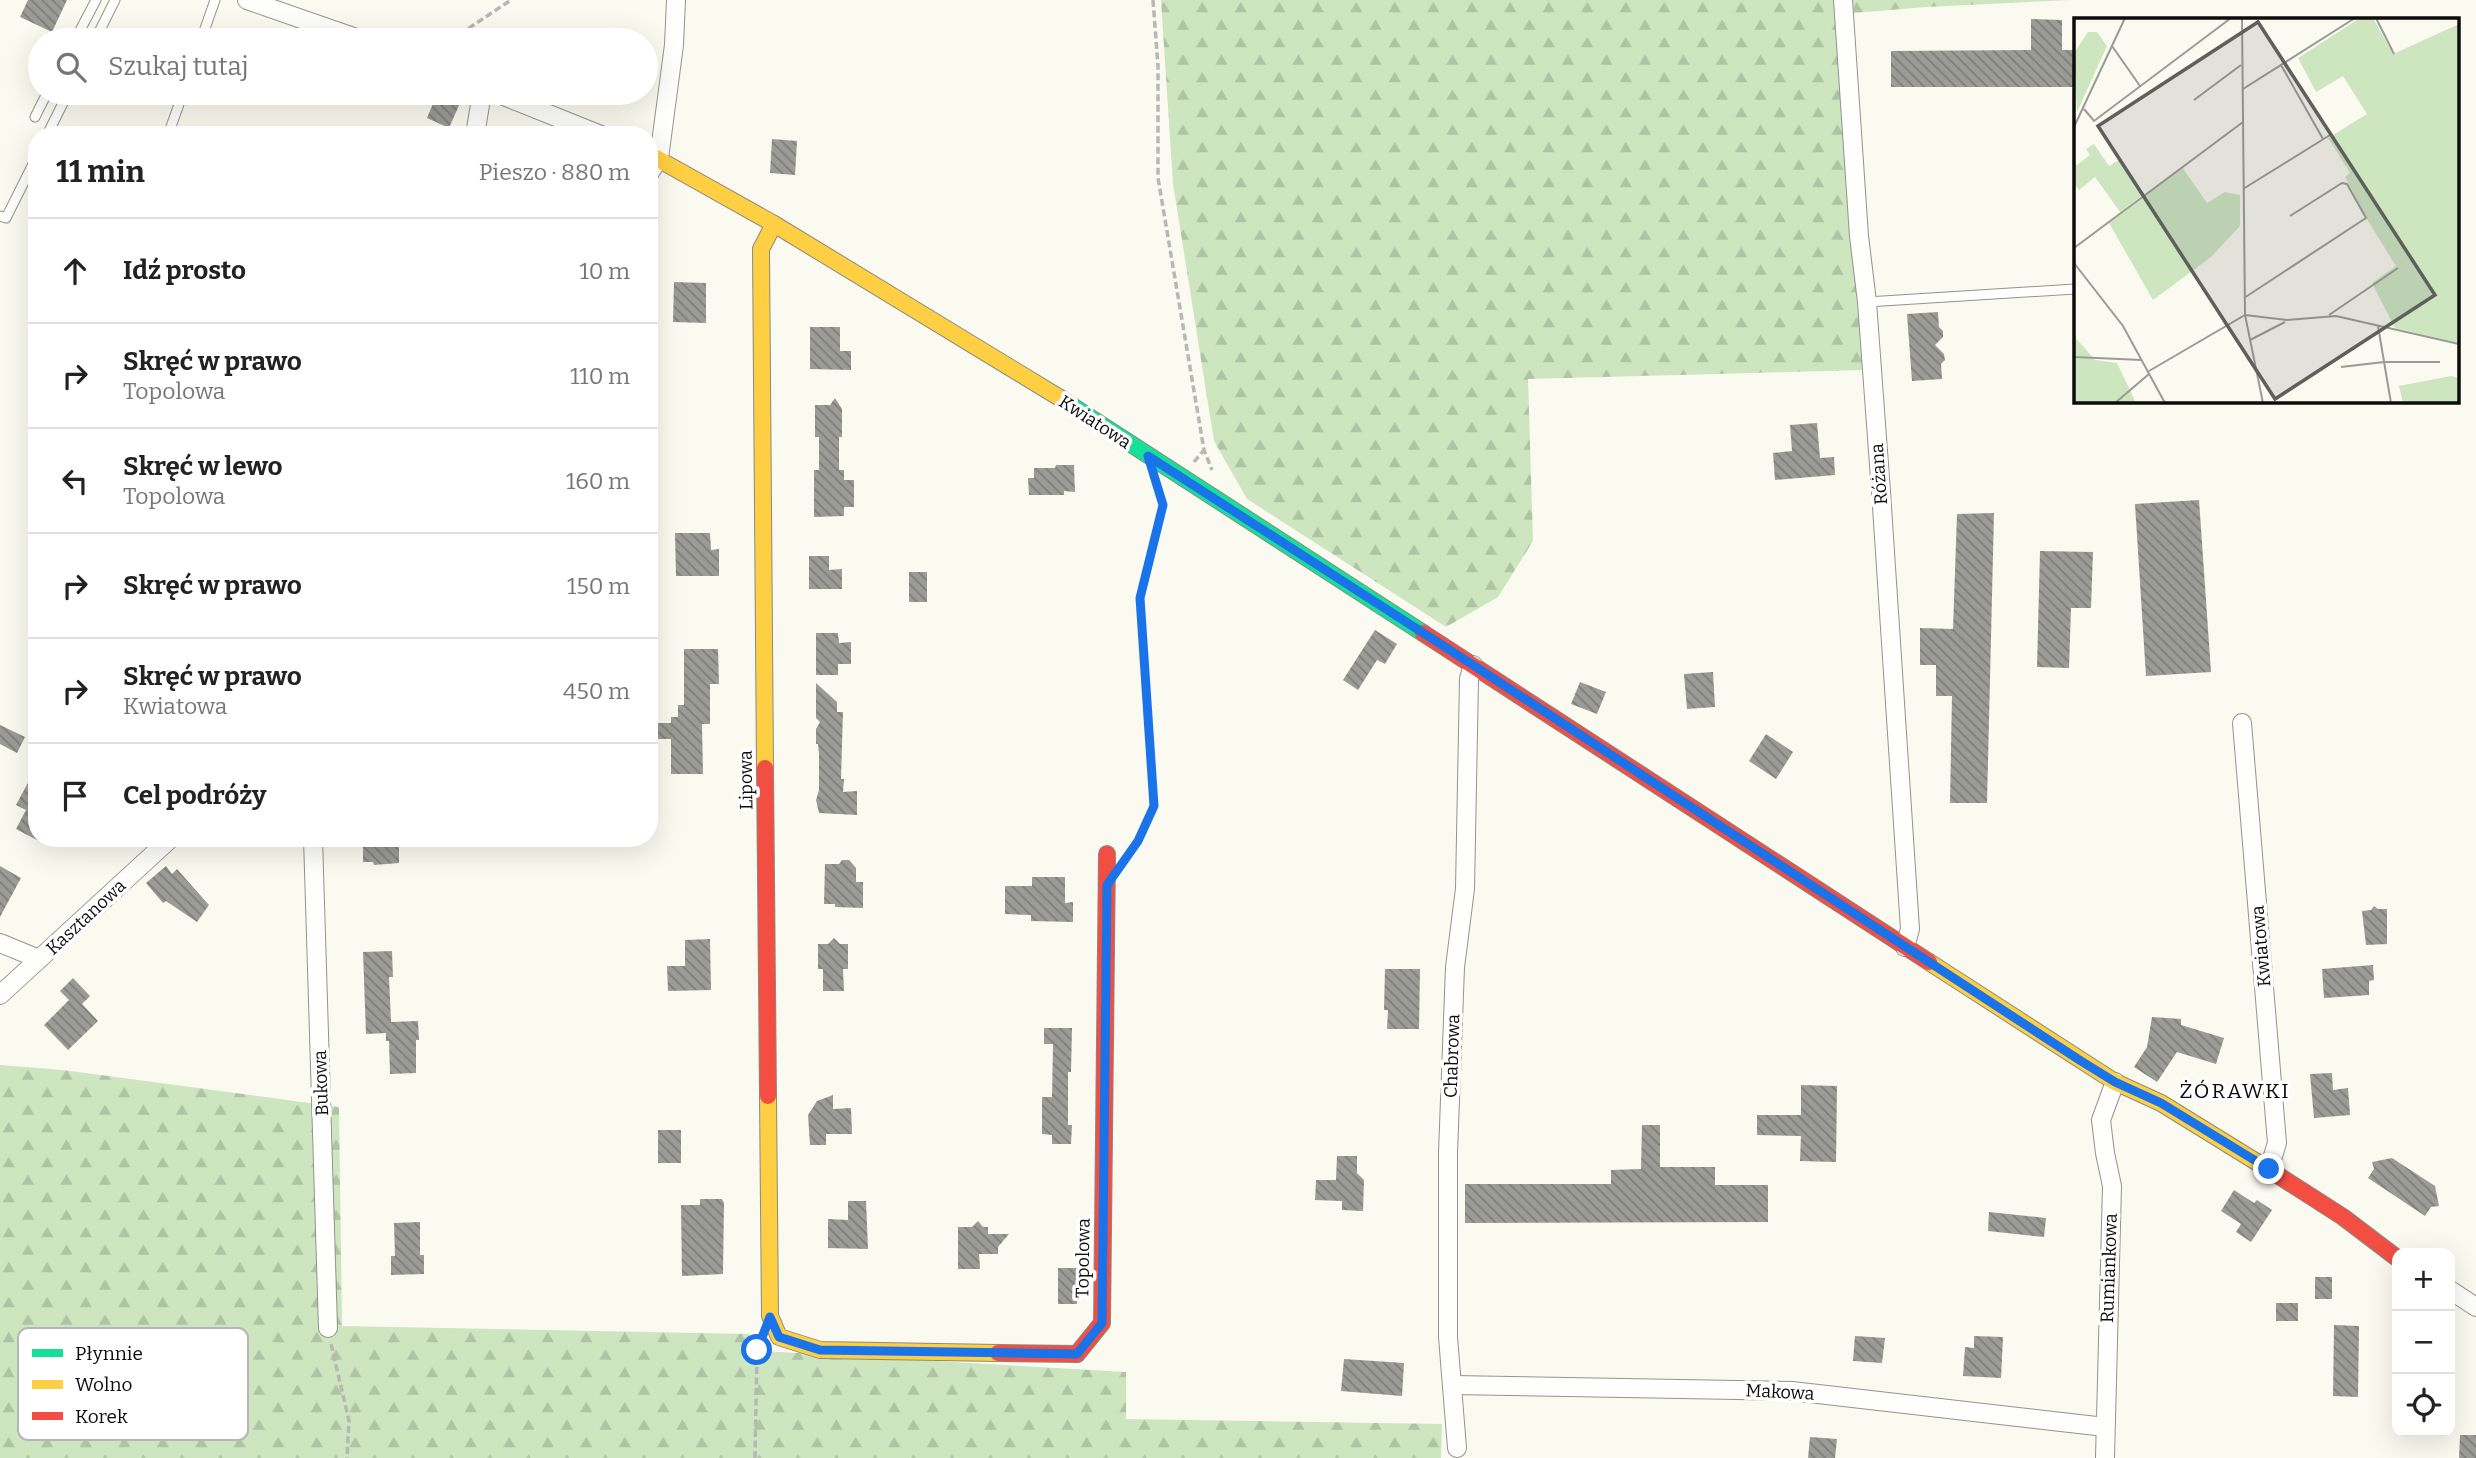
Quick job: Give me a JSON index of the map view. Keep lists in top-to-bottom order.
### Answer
{
  "streets": {
    "street": [
      "Kwiatowa",
      "Różana",
      "Lipowa",
      "Kasztanowa",
      "Chabrowa",
      "Bukowa",
      "Topolowa",
      "Rumiankowa",
      "Makowa"
    ]
  },
  "crossings": [
    ["Kwiatowa", "Różana"],
    ["Kwiatowa", "Lipowa"],
    ["Kwiatowa", "Chabrowa"],
    ["Kwiatowa", "Rumiankowa"],
    ["Lipowa", "Topolowa"],
    ["Chabrowa", "Makowa"],
    ["Rumiankowa", "Makowa"]
  ],
  "districts": ["ŻÓRAWKI"],
  "legend": ["Płynnie", "Wolno", "Korek"],
  "page": {
    "search": "Szukaj tutaj",
    "heading": ["11 min", "Pieszo · 880 m"],
    "list": [
      ["Idź prosto", "10 m"],
      ["Skręć w prawo", "Topolowa", "110 m"],
      ["Skręć w lewo", "Topolowa", "160 m"],
      ["Skręć w prawo", "150 m"],
      ["Skręć w prawo", "Kwiatowa", "450 m"],
      "Cel podróży"
    ],
    "map_buttons": ["+", "−"]
  }
}
